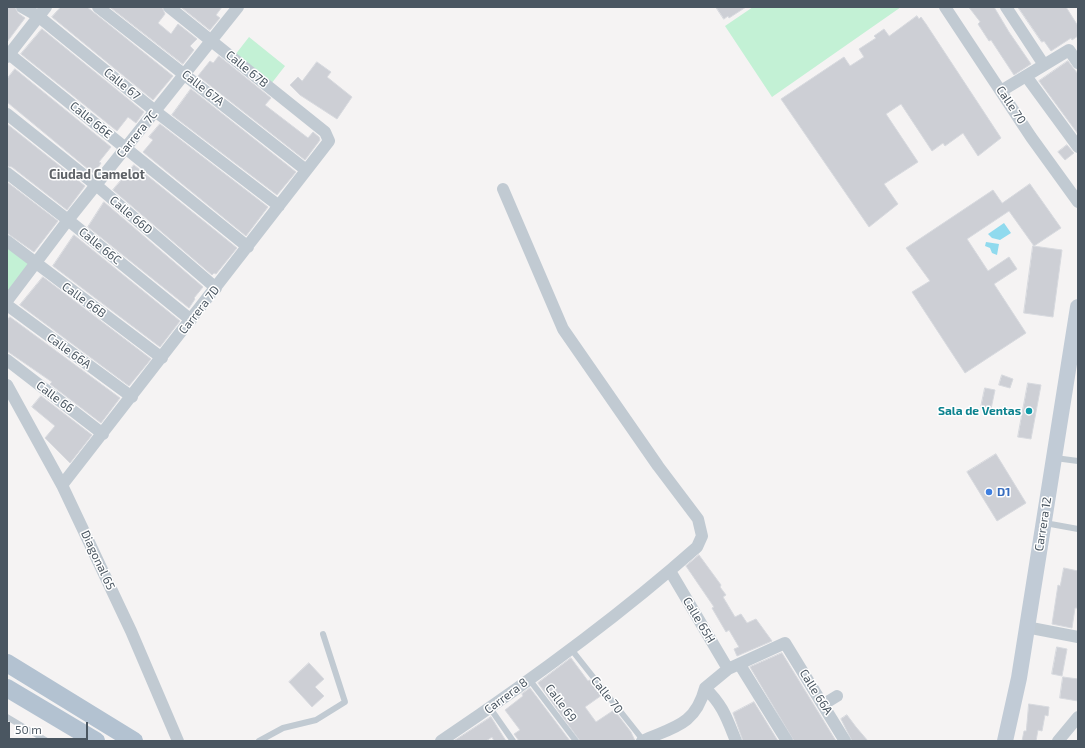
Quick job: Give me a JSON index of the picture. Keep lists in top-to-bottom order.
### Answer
{
  "streets": {
    "main road": ["Carrera 12"],
    "street": [
      "Calle 67B",
      "Calle 67",
      "Calle 67A",
      "Calle 70",
      "Calle 66E",
      "Carrera 7C",
      "Calle 66D",
      "Calle 66C",
      "Calle 66B",
      "Carrera 7D",
      "Calle 66A",
      "Calle 66",
      "Diagonal 65",
      "Calle 65H",
      "Carrera 8"
    ],
    "lane": ["Calle 69"]
  },
  "crossings": [
    ["Calle 67B", "Carrera 7C"],
    ["Calle 67B", "Carrera 7D"],
    ["Calle 67", "Carrera 7C"],
    ["Calle 67", "Carrera 7D"],
    ["Calle 67A", "Carrera 7C"],
    ["Calle 67A", "Carrera 7D"],
    ["Calle 70", "Carrera 8"],
    ["Calle 66E", "Carrera 7C"],
    ["Calle 66E", "Carrera 7D"],
    ["Carrera 7C", "Calle 66D"],
    ["Carrera 7C", "Calle 66C"],
    ["Carrera 7C", "Calle 66B"],
    ["Calle 66D", "Carrera 7D"],
    ["Calle 66C", "Carrera 7D"],
    ["Calle 66B", "Carrera 7D"],
    ["Carrera 7D", "Calle 66A"],
    ["Carrera 7D", "Calle 66"],
    ["Carrera 7D", "Diagonal 65"],
    ["Calle 65H", "Carrera 8"],
    ["Carrera 8", "Calle 69"]
  ],
  "districts": ["Ciudad Camelot"],
  "places": ["Sala de Ventas", "D1"],
  "scale_bar": "50 m"
}
